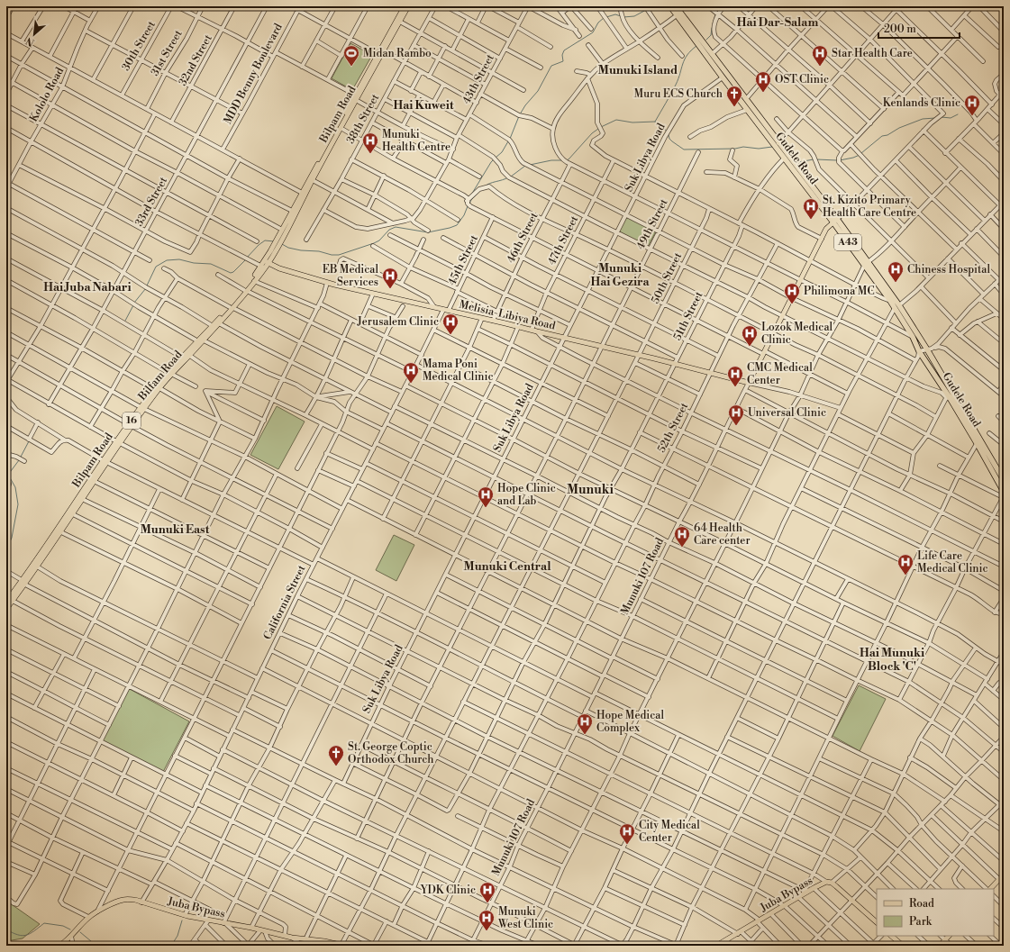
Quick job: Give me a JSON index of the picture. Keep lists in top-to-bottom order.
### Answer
{
  "streets": {
    "highway": ["Gudele Road", "A43"],
    "main road": [
      "Bilpam Road",
      "Melisia-Libiya Road",
      "Bilfam Road",
      "16",
      "Munuki 107 Road",
      "Juba Bypass"
    ],
    "street": [
      "30th Street",
      "31st Street",
      "32nd Street",
      "MDD Benny Boulevard",
      "43th Street",
      "Kololo Road",
      "38th Street",
      "Suk Libya Road",
      "33rd Street",
      "49th Street",
      "46th Street",
      "47th Street",
      "45th Street",
      "50th Street",
      "51th Street",
      "52th Street",
      "California Street"
    ]
  },
  "crossings": [
    ["Bilpam Road", "Melisia-Libiya Road"],
    ["Bilpam Road", "Bilfam Road"],
    ["Bilpam Road", "16"],
    ["Suk Libya Road", "Gudele Road"],
    ["Suk Libya Road", "Melisia-Libiya Road"],
    ["Gudele Road", "51th Street"],
    ["Gudele Road", "Munuki 107 Road"],
    ["49th Street", "Melisia-Libiya Road"],
    ["46th Street", "Melisia-Libiya Road"],
    ["47th Street", "Melisia-Libiya Road"],
    ["45th Street", "Melisia-Libiya Road"],
    ["45th Street", "California Street"],
    ["50th Street", "Melisia-Libiya Road"],
    ["50th Street", "51th Street"],
    ["50th Street", "Juba Bypass"],
    ["Melisia-Libiya Road", "51th Street"],
    ["Melisia-Libiya Road", "52th Street"],
    ["Melisia-Libiya Road", "Munuki 107 Road"],
    ["Melisia-Libiya Road", "California Street"],
    ["California Street", "Juba Bypass"]
  ],
  "districts": [
    "Hai Dar-Salam",
    "Munuki Island",
    "Hai Kuweit",
    "Munuki Hai Gezira",
    "Hai Juba Nabari",
    "Munuki",
    "Munuki East",
    "Munuki Central",
    "Hai Munuki Block 'C'"
  ],
  "places": {
    "sports": ["Midan Rambo"],
    "hospital": [
      "Star Health Care",
      "OST Clinic",
      "Kenlands Clinic",
      "Munuki Health Centre",
      "St. Kizito Primary Health Care Centre",
      "Chiness Hospital",
      "EB Medical Services",
      "Philimona MC",
      "Jerusalem Clinic",
      "Lozok Medical Clinic",
      "Mama Poni Medical Clinic",
      "CMC Medical Center",
      "Universal Clinic",
      "Hope Clinic and Lab",
      "64 Health Care center",
      "Life Care Medical Clinic",
      "Hope Medical Complex",
      "City Medical Center",
      "YDK Clinic",
      "Munuki West Clinic"
    ],
    "church": ["Muru ECS Church", "St. George Coptic Orthodox Church"]
  },
  "legend": ["Road", "Park"],
  "scale_bar": "200 m",
  "north": "bottom left"
}
